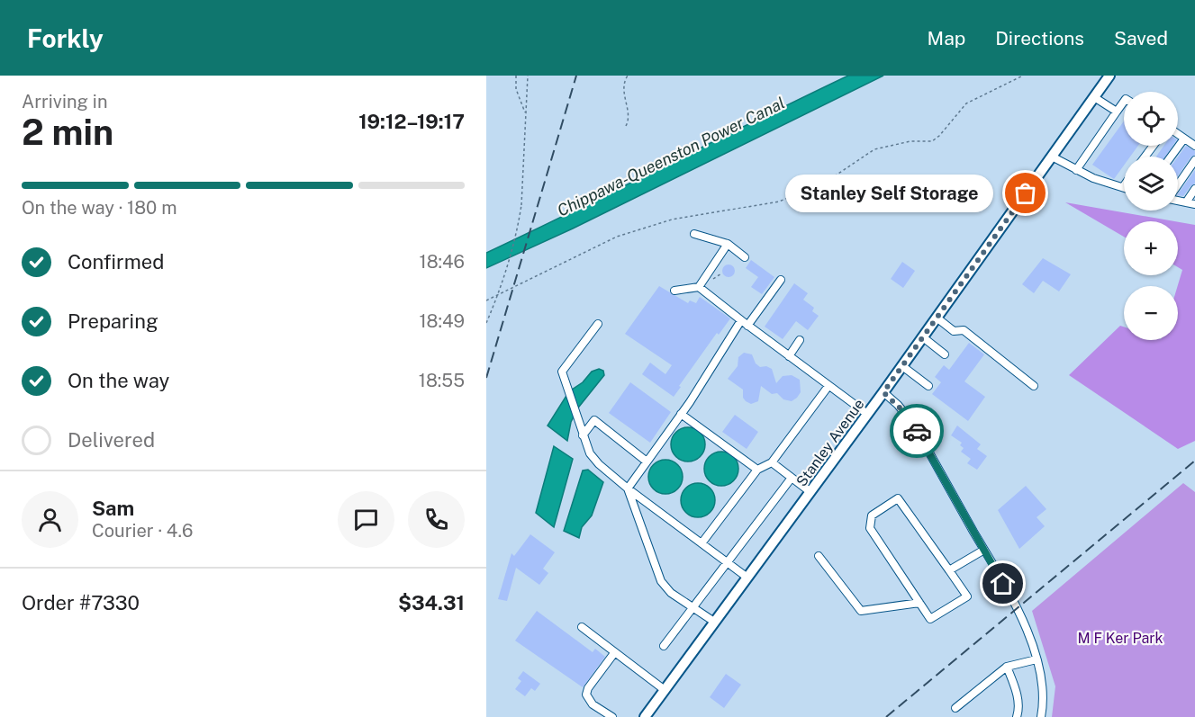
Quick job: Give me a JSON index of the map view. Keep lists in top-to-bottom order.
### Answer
{
  "streets": {
    "main road": ["Stanley Avenue"]
  },
  "water": ["Chippawa-Queenston Power Canal"],
  "parks": ["M F Ker Park"],
  "places": ["Stanley Self Storage"],
  "page": {
    "header": "Forkly",
    "nav": ["Map", "Directions", "Saved"],
    "heading": ["2 min", "Arriving in", "19:12–19:17"],
    "panel": [
      "Sam",
      "Courier · 4.6",
      "Order #7330",
      "$34.31"
    ],
    "map_buttons": ["+", "−"],
    "bar": "On the way · 180 m",
    "bubble": "Stanley Self Storage",
    "list": [
      ["Confirmed", "18:46"],
      ["Preparing", "18:49"],
      ["On the way", "18:55"],
      "Delivered"
    ]
  }
}
